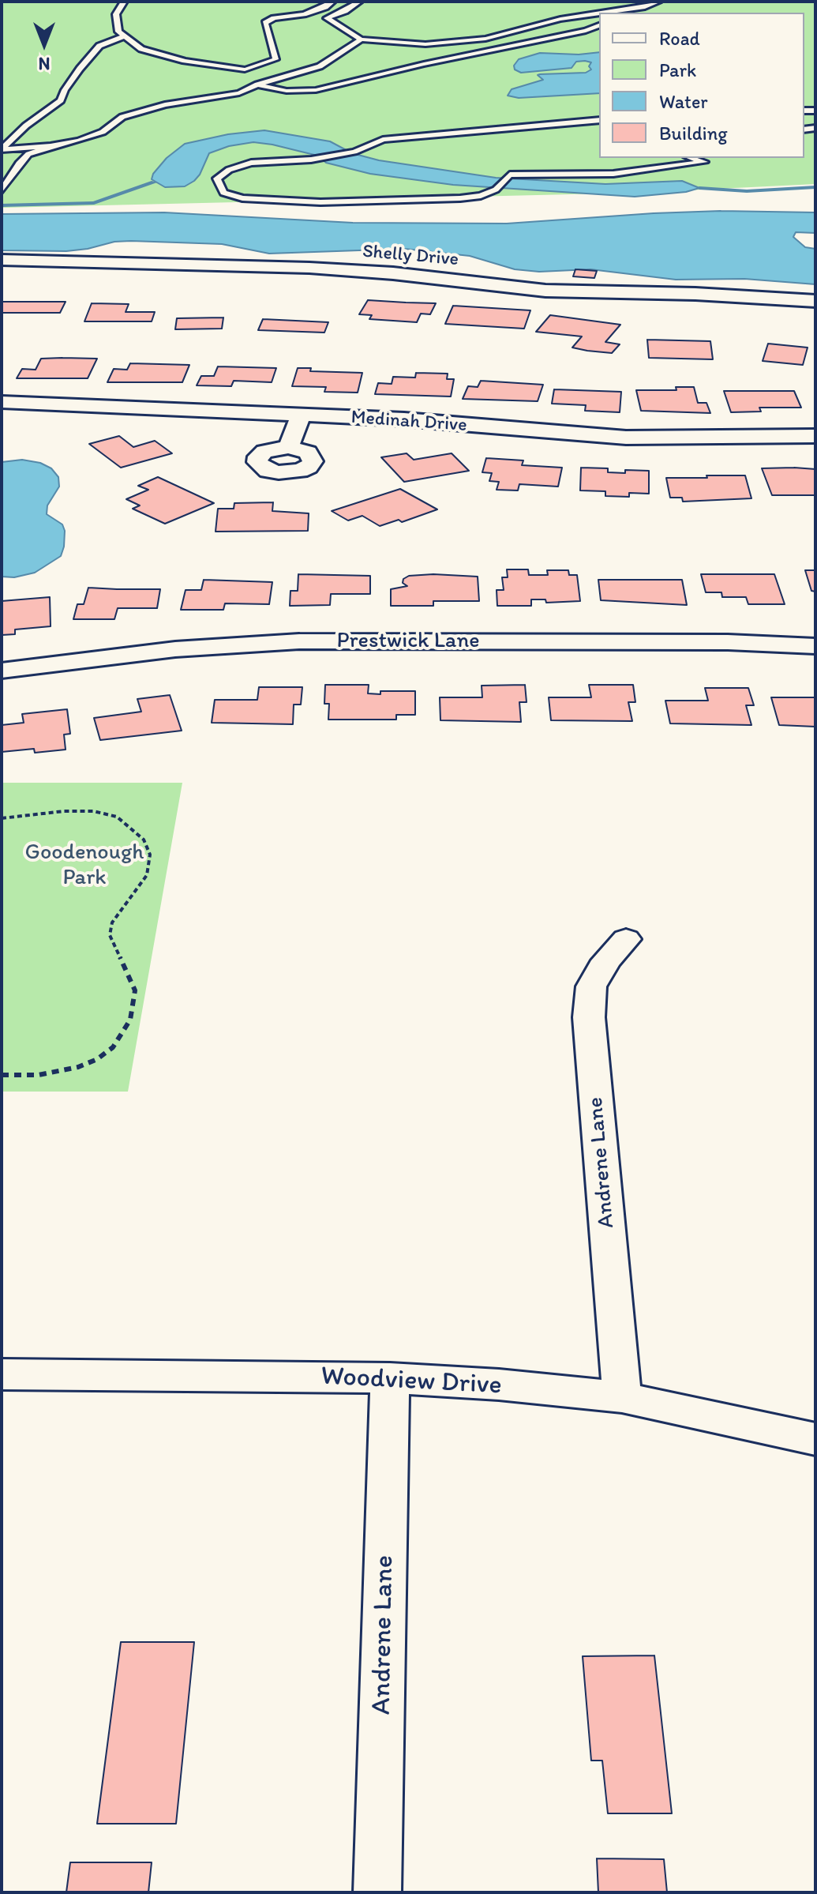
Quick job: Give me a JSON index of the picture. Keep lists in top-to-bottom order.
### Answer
{
  "streets": {
    "street": [
      "Shelly Drive",
      "Medinah Drive",
      "Prestwick Lane",
      "Andrene Lane",
      "Woodview Drive"
    ]
  },
  "crossings": [
    ["Andrene Lane", "Woodview Drive"]
  ],
  "parks": ["Goodenough Park"],
  "legend": [
    "Road",
    "Park",
    "Water",
    "Building"
  ],
  "north": "bottom"
}
